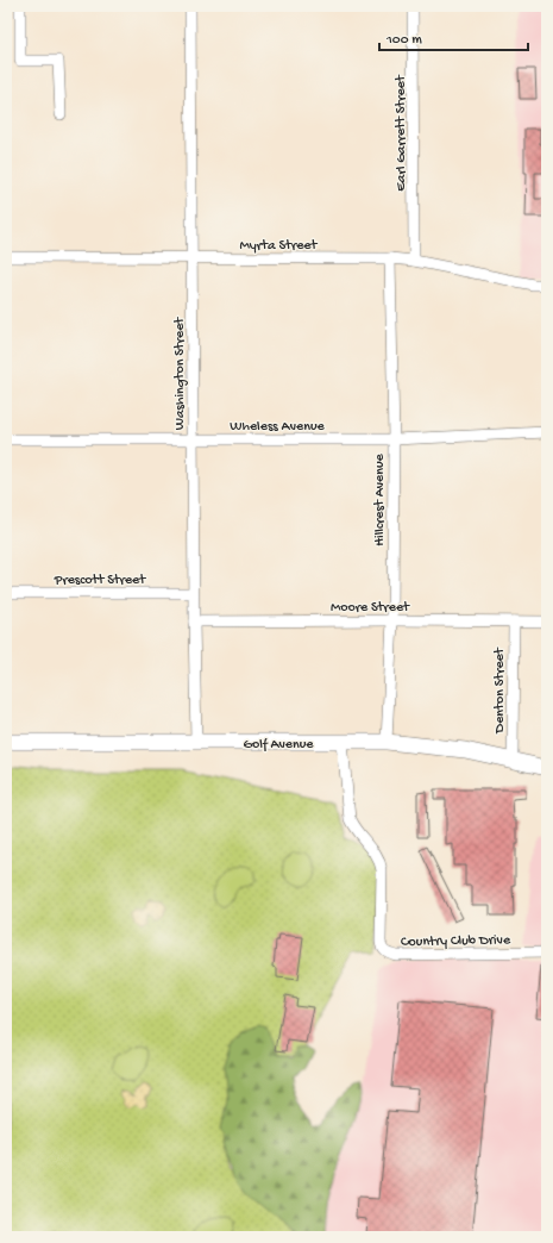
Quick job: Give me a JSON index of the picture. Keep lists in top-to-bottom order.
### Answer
{
  "streets": {
    "main road": ["Golf Avenue"],
    "street": [
      "Earl Garrett Street",
      "Myrta Street",
      "Washington Street",
      "Wheless Avenue",
      "Hillcrest Avenue",
      "Prescott Street",
      "Moore Street",
      "Denton Street",
      "Country Club Drive"
    ]
  },
  "crossings": [
    ["Earl Garrett Street", "Myrta Street"],
    ["Myrta Street", "Washington Street"],
    ["Myrta Street", "Hillcrest Avenue"],
    ["Washington Street", "Wheless Avenue"],
    ["Washington Street", "Prescott Street"],
    ["Washington Street", "Moore Street"],
    ["Washington Street", "Golf Avenue"],
    ["Wheless Avenue", "Hillcrest Avenue"],
    ["Hillcrest Avenue", "Moore Street"],
    ["Hillcrest Avenue", "Golf Avenue"],
    ["Moore Street", "Denton Street"],
    ["Denton Street", "Golf Avenue"],
    ["Golf Avenue", "Country Club Drive"]
  ],
  "scale_bar": "100 m"
}
